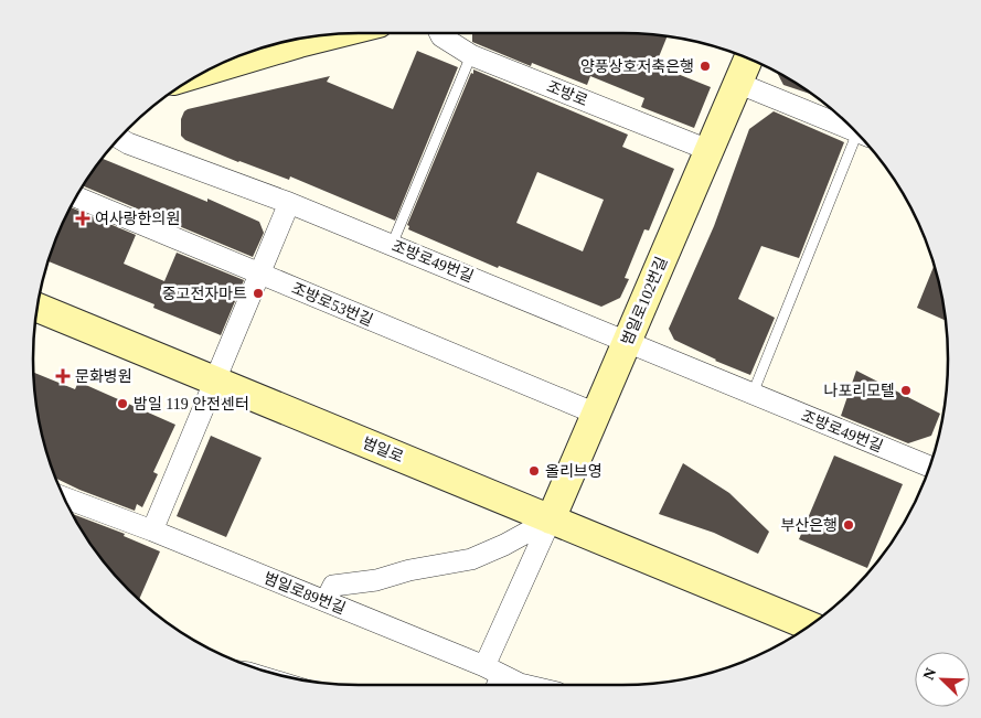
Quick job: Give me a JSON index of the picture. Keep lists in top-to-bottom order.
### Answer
{
  "streets": {
    "main road": ["범일로102번길", "범일로"],
    "street": [
      "조방로",
      "조방로49번길",
      "조방로53번길",
      "범일로89번길"
    ]
  },
  "crossings": [
    ["조방로", "범일로102번길"],
    ["조방로49번길", "범일로102번길"],
    ["범일로102번길", "조방로53번길"],
    ["범일로102번길", "범일로"]
  ],
  "places": {
    "other": [
      "양풍상호저축은행",
      "중고전자마트",
      "나포리모텔",
      "밤일 119 안전센터",
      "올리브영",
      "부산은행"
    ],
    "health": ["여사랑한의원", "문화병원"]
  },
  "north": "top left"
}
